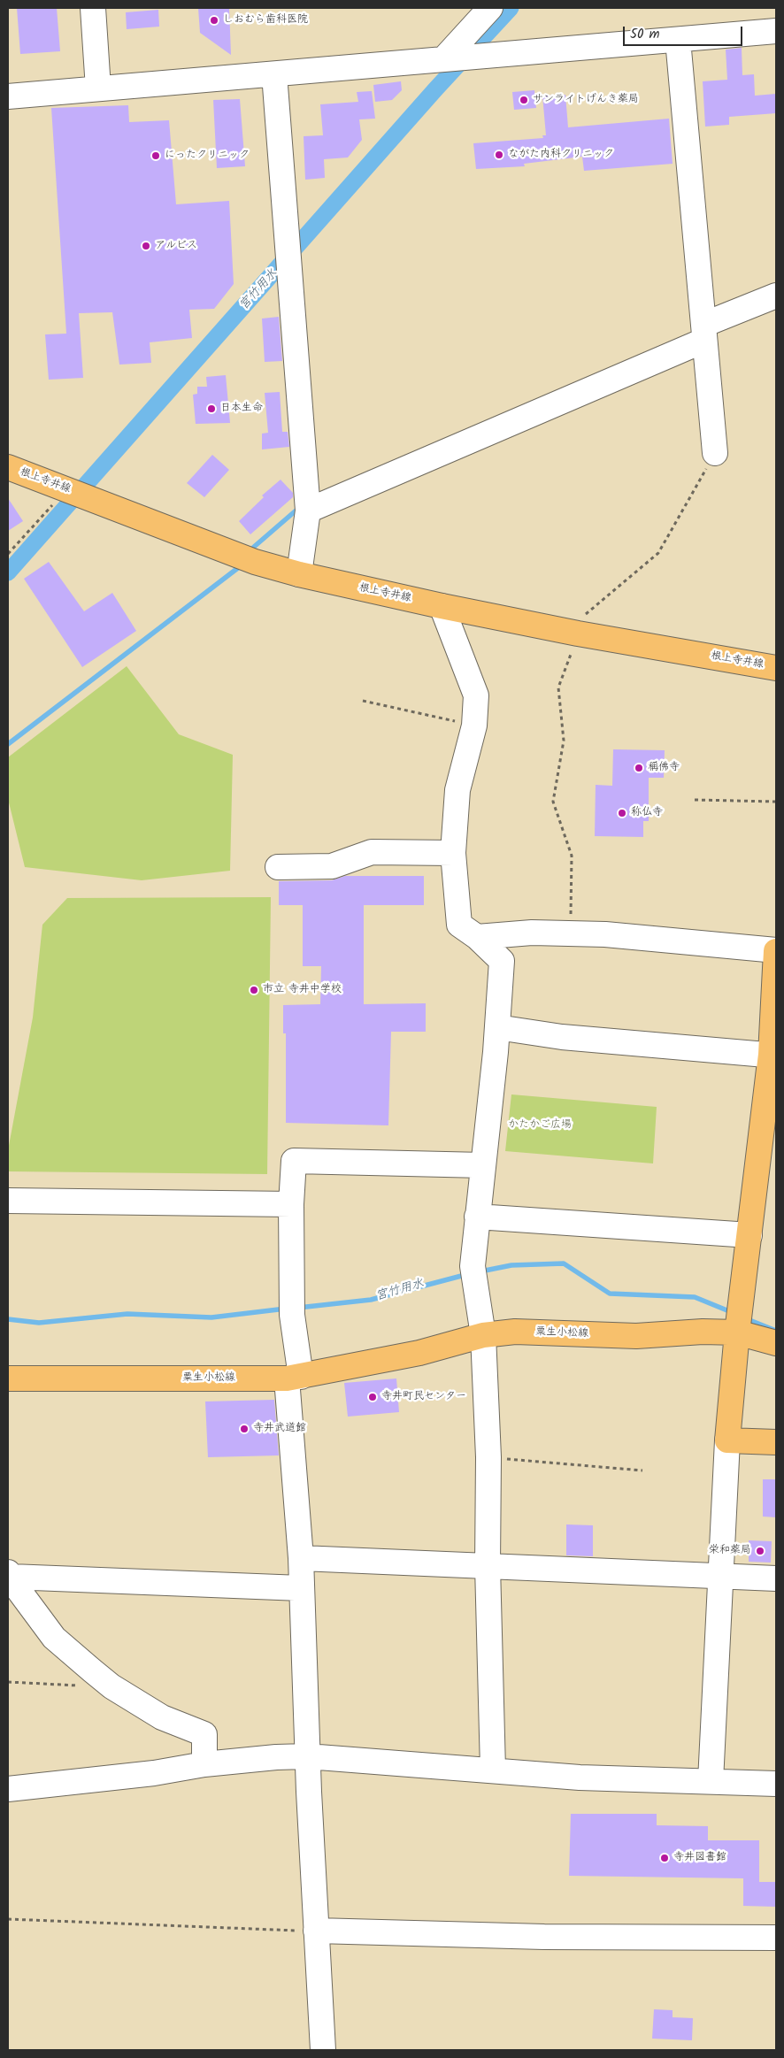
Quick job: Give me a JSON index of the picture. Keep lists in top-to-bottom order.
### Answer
{
  "streets": {
    "main road": ["根上寺井線", "粟生小松線"]
  },
  "water": ["宮竹用水"],
  "parks": ["かたかご広場"],
  "places": [
    "しおむら歯科医院",
    "サンライトげんき薬局",
    "ながた内科クリニック",
    "にったクリニック",
    "アルビス",
    "日本生命",
    "稱佛寺",
    "称仏寺",
    "市立 寺井中学校",
    "寺井町民センター",
    "寺井武道館",
    "栄和薬局",
    "寺井図書館"
  ],
  "scale_bar": "50 m"
}
